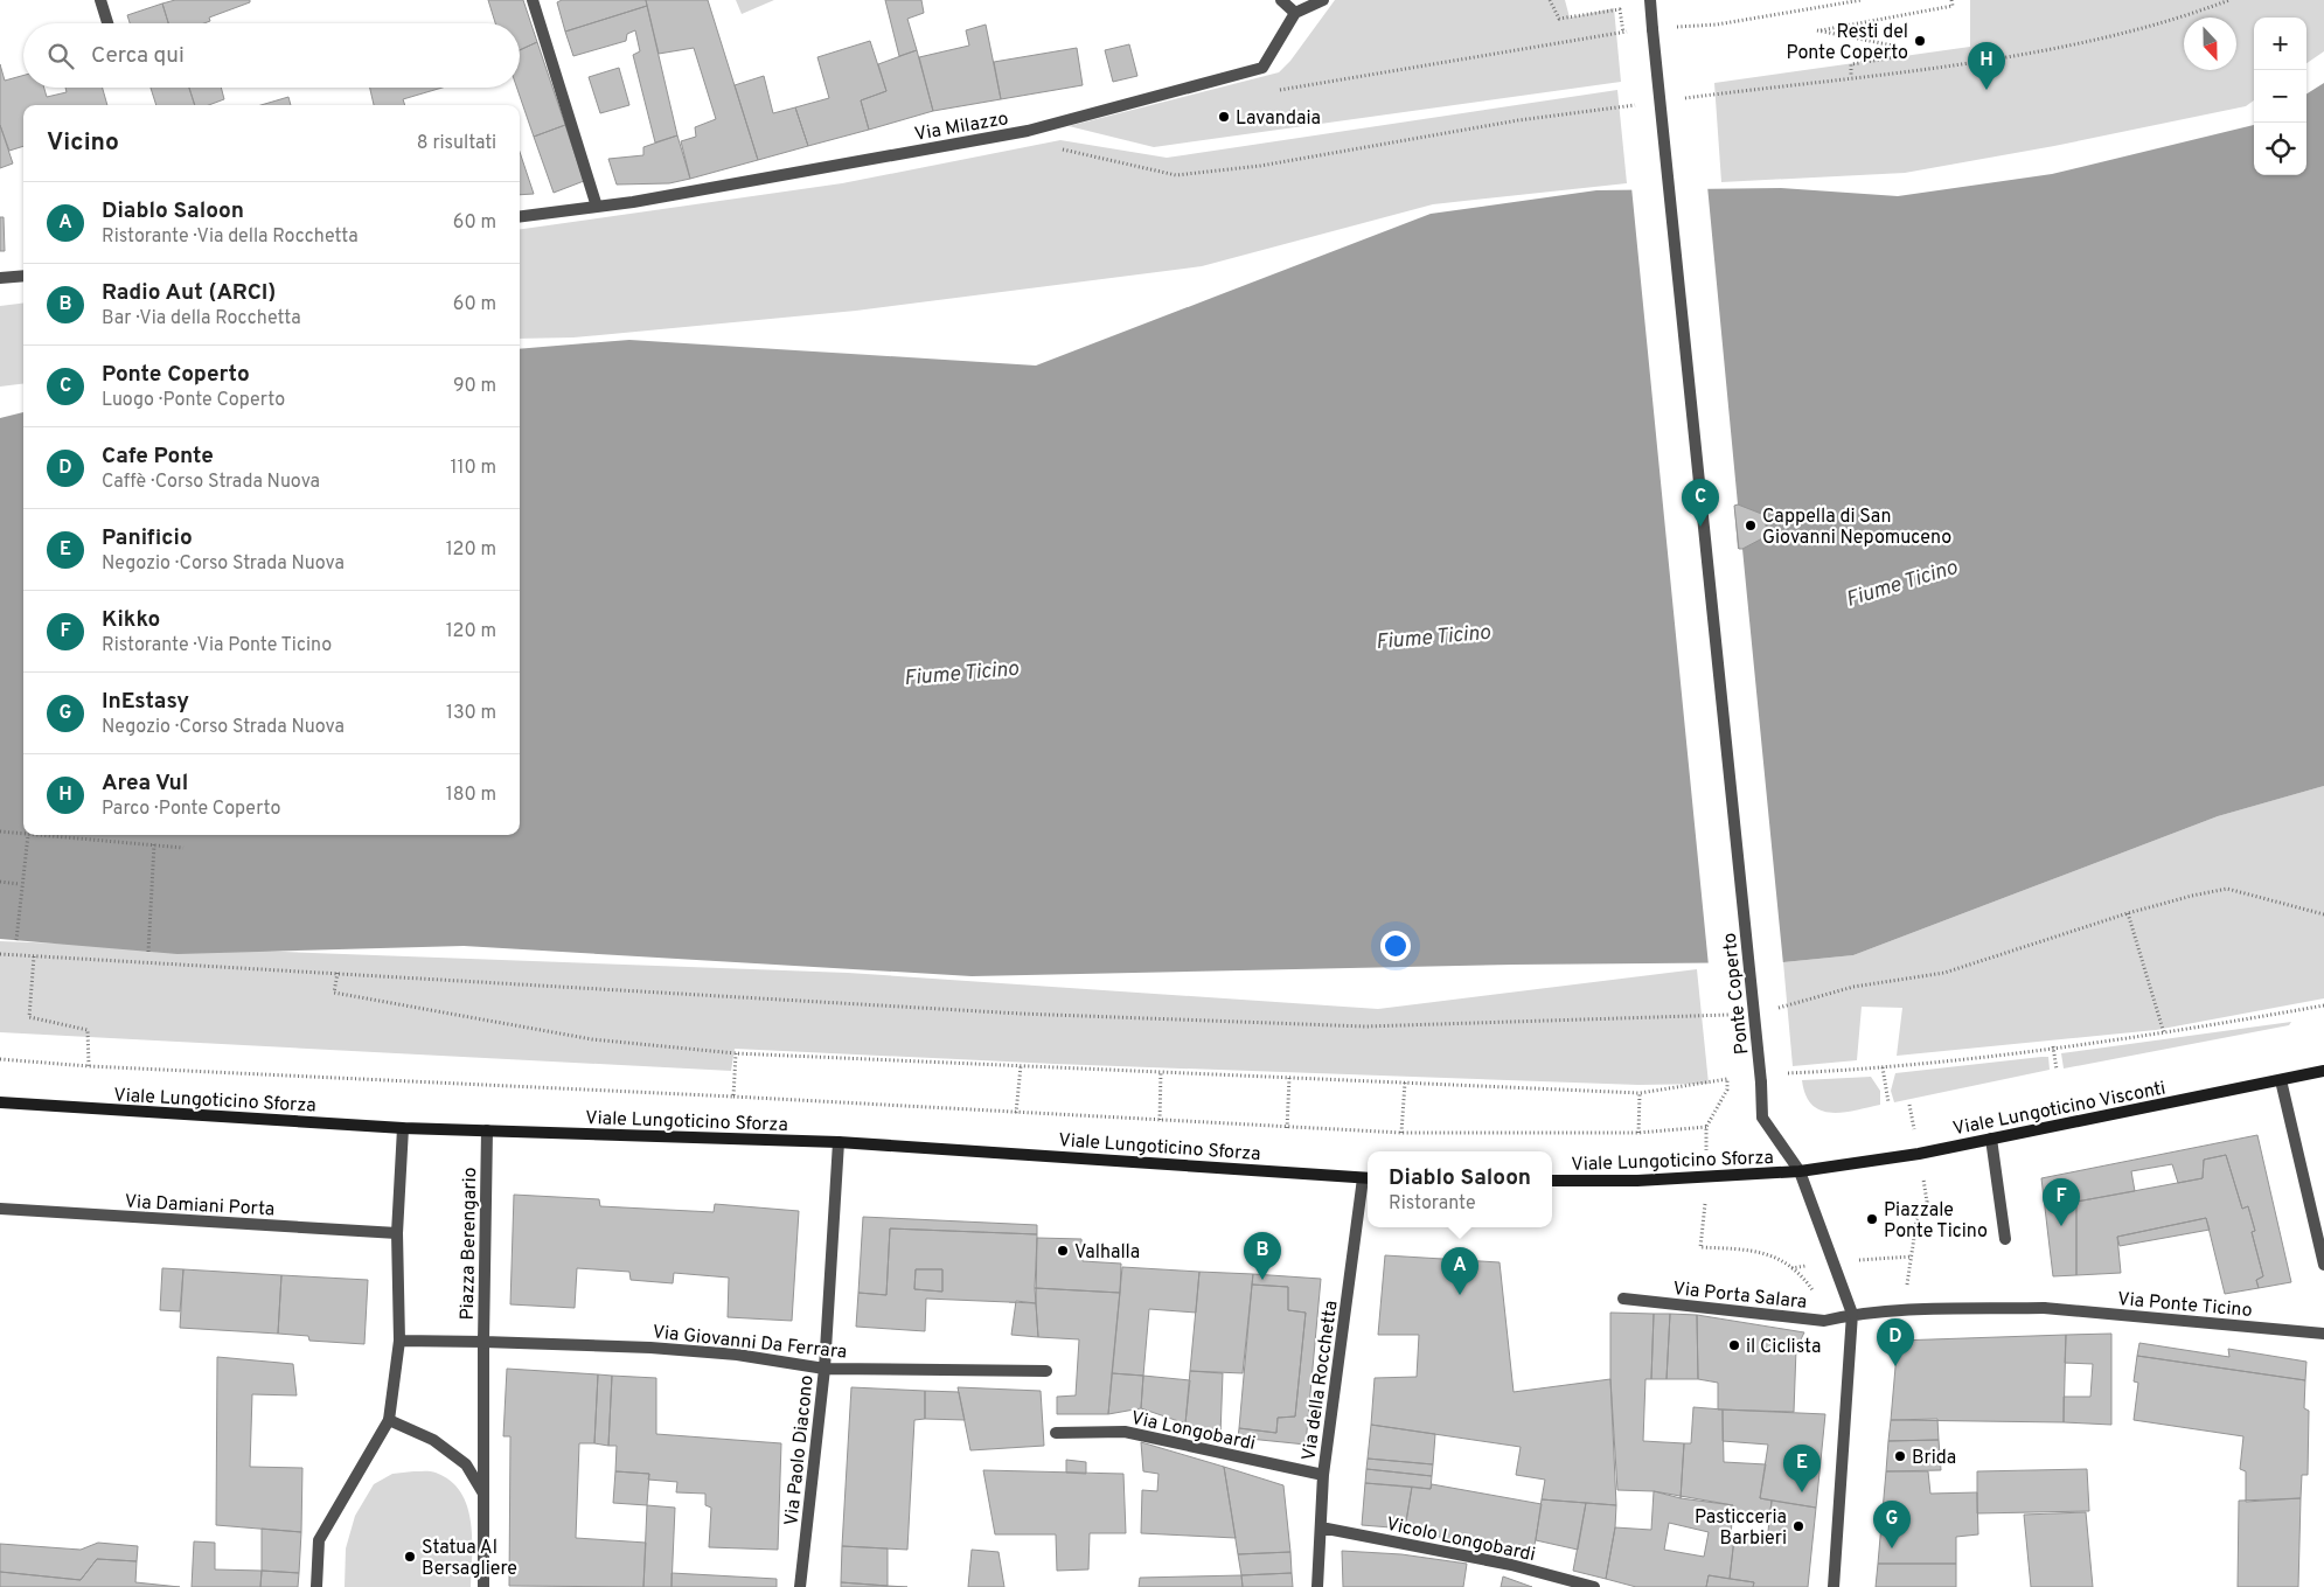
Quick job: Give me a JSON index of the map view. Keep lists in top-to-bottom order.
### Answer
{
  "streets": {
    "main road": ["Viale Lungoticino Sforza", "Viale Lungoticino Visconti"],
    "street": [
      "Via Milazzo",
      "Ponte Coperto",
      "Via Damiani Porta",
      "Piazza Berengario",
      "Via Porta Salara",
      "Via Ponte Ticino",
      "Via Giovanni Da Ferrara",
      "Via della Rocchetta",
      "Via Longobardi",
      "Via Paolo Diacono",
      "Vicolo Longobardi"
    ]
  },
  "crossings": [
    ["Ponte Coperto", "Viale Lungoticino Sforza"],
    ["Ponte Coperto", "Viale Lungoticino Visconti"],
    ["Ponte Coperto", "Via Porta Salara"],
    ["Viale Lungoticino Sforza", "Viale Lungoticino Visconti"],
    ["Viale Lungoticino Sforza", "Piazza Berengario"],
    ["Viale Lungoticino Sforza", "Via della Rocchetta"],
    ["Viale Lungoticino Sforza", "Via Paolo Diacono"],
    ["Piazza Berengario", "Via Giovanni Da Ferrara"],
    ["Via Giovanni Da Ferrara", "Via Paolo Diacono"],
    ["Via della Rocchetta", "Via Longobardi"],
    ["Via della Rocchetta", "Vicolo Longobardi"]
  ],
  "water": ["Fiume Ticino"],
  "places": [
    "Resti del Ponte Coperto",
    "Lavandaia",
    "Cappella di San Giovanni Nepomuceno",
    "Piazzale Ponte Ticino",
    "Valhalla",
    "il Ciclista",
    "Brida",
    "Pasticceria Barbieri",
    "Statua Al Bersagliere"
  ],
  "north": "bottom",
  "page": {
    "map_buttons": ["+", "−"],
    "search": "Cerca qui",
    "pins": [
      "H",
      "C",
      "F",
      "B",
      "A",
      "D",
      "E",
      "G"
    ],
    "heading": ["Vicino", "8 risultati"],
    "list": [
      {
        "mark": "A",
        "name": "Diablo Saloon",
        "note": "Ristorante · Via della Rocchetta",
        "value": "60 m"
      },
      {
        "mark": "B",
        "name": "Radio Aut (ARCI)",
        "note": "Bar · Via della Rocchetta",
        "value": "60 m"
      },
      {
        "mark": "C",
        "name": "Ponte Coperto",
        "note": "Luogo · Ponte Coperto",
        "value": "90 m"
      },
      {
        "mark": "D",
        "name": "Cafe Ponte",
        "note": "Caffè · Corso Strada Nuova",
        "value": "110 m"
      },
      {
        "mark": "E",
        "name": "Panificio",
        "note": "Negozio · Corso Strada Nuova",
        "value": "120 m"
      },
      {
        "mark": "F",
        "name": "Kikko",
        "note": "Ristorante · Via Ponte Ticino",
        "value": "120 m"
      },
      {
        "mark": "G",
        "name": "InEstasy",
        "note": "Negozio · Corso Strada Nuova",
        "value": "130 m"
      },
      {
        "mark": "H",
        "name": "Area Vul",
        "note": "Parco · Ponte Coperto",
        "value": "180 m"
      }
    ],
    "popup": ["Diablo Saloon", "Ristorante"]
  }
}
